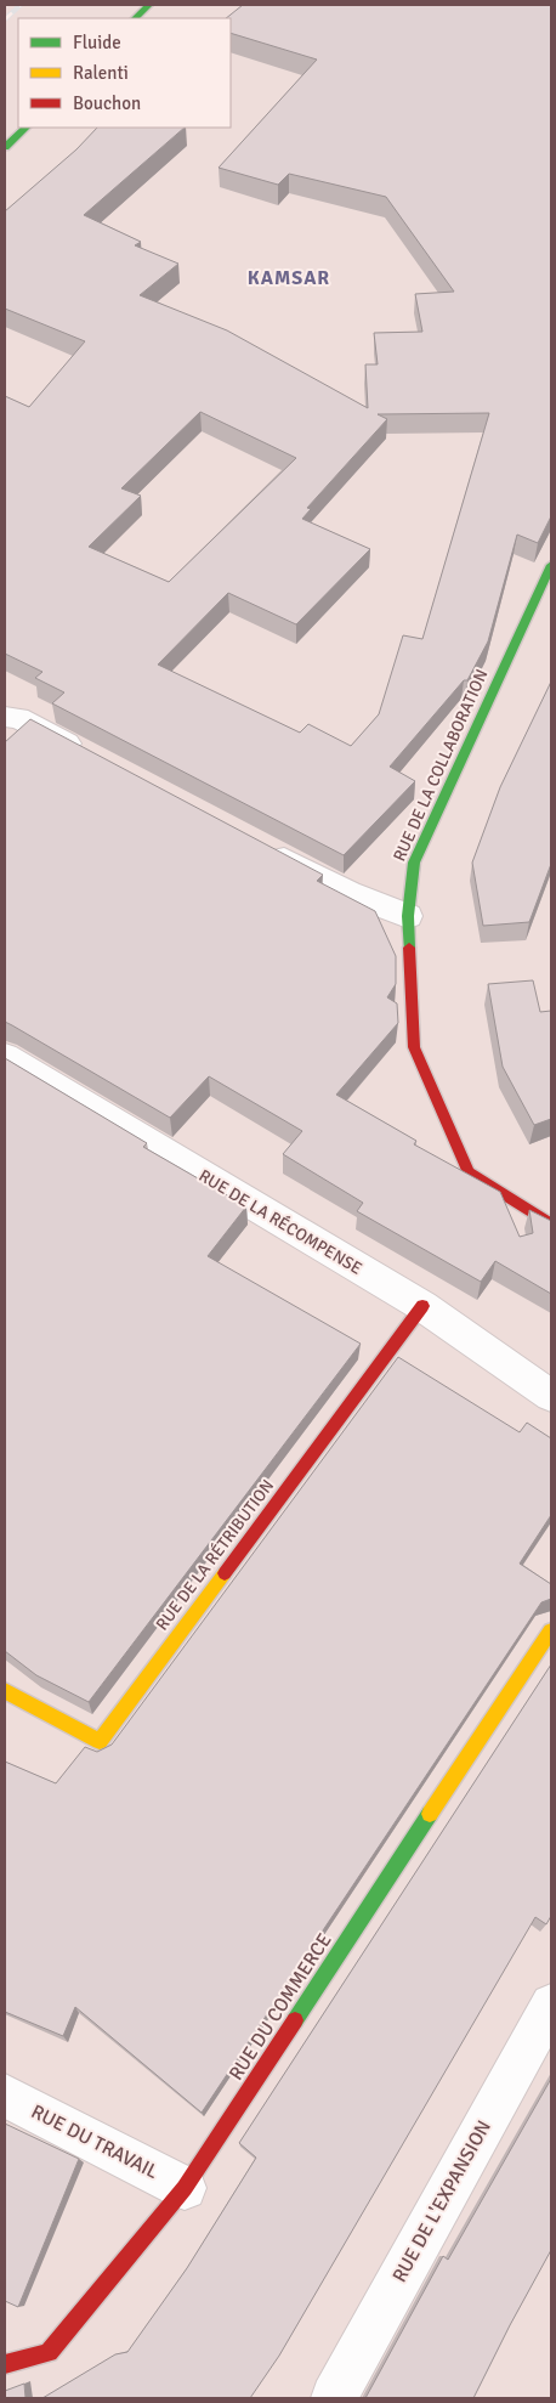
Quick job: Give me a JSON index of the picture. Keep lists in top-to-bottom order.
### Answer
{
  "streets": {
    "street": [
      "RUE DE LA COLLABORATION",
      "RUE DE LA RÉCOMPENSE",
      "RUE DE LA RÉTRIBUTION",
      "RUE DU COMMERCE",
      "RUE DU TRAVAIL",
      "RUE DE L'EXPANSION"
    ]
  },
  "crossings": [
    ["RUE DE LA RÉCOMPENSE", "RUE DE LA RÉTRIBUTION"],
    ["RUE DU COMMERCE", "RUE DU TRAVAIL"]
  ],
  "districts": ["KAMSAR"],
  "legend": ["Fluide", "Ralenti", "Bouchon"]
}
